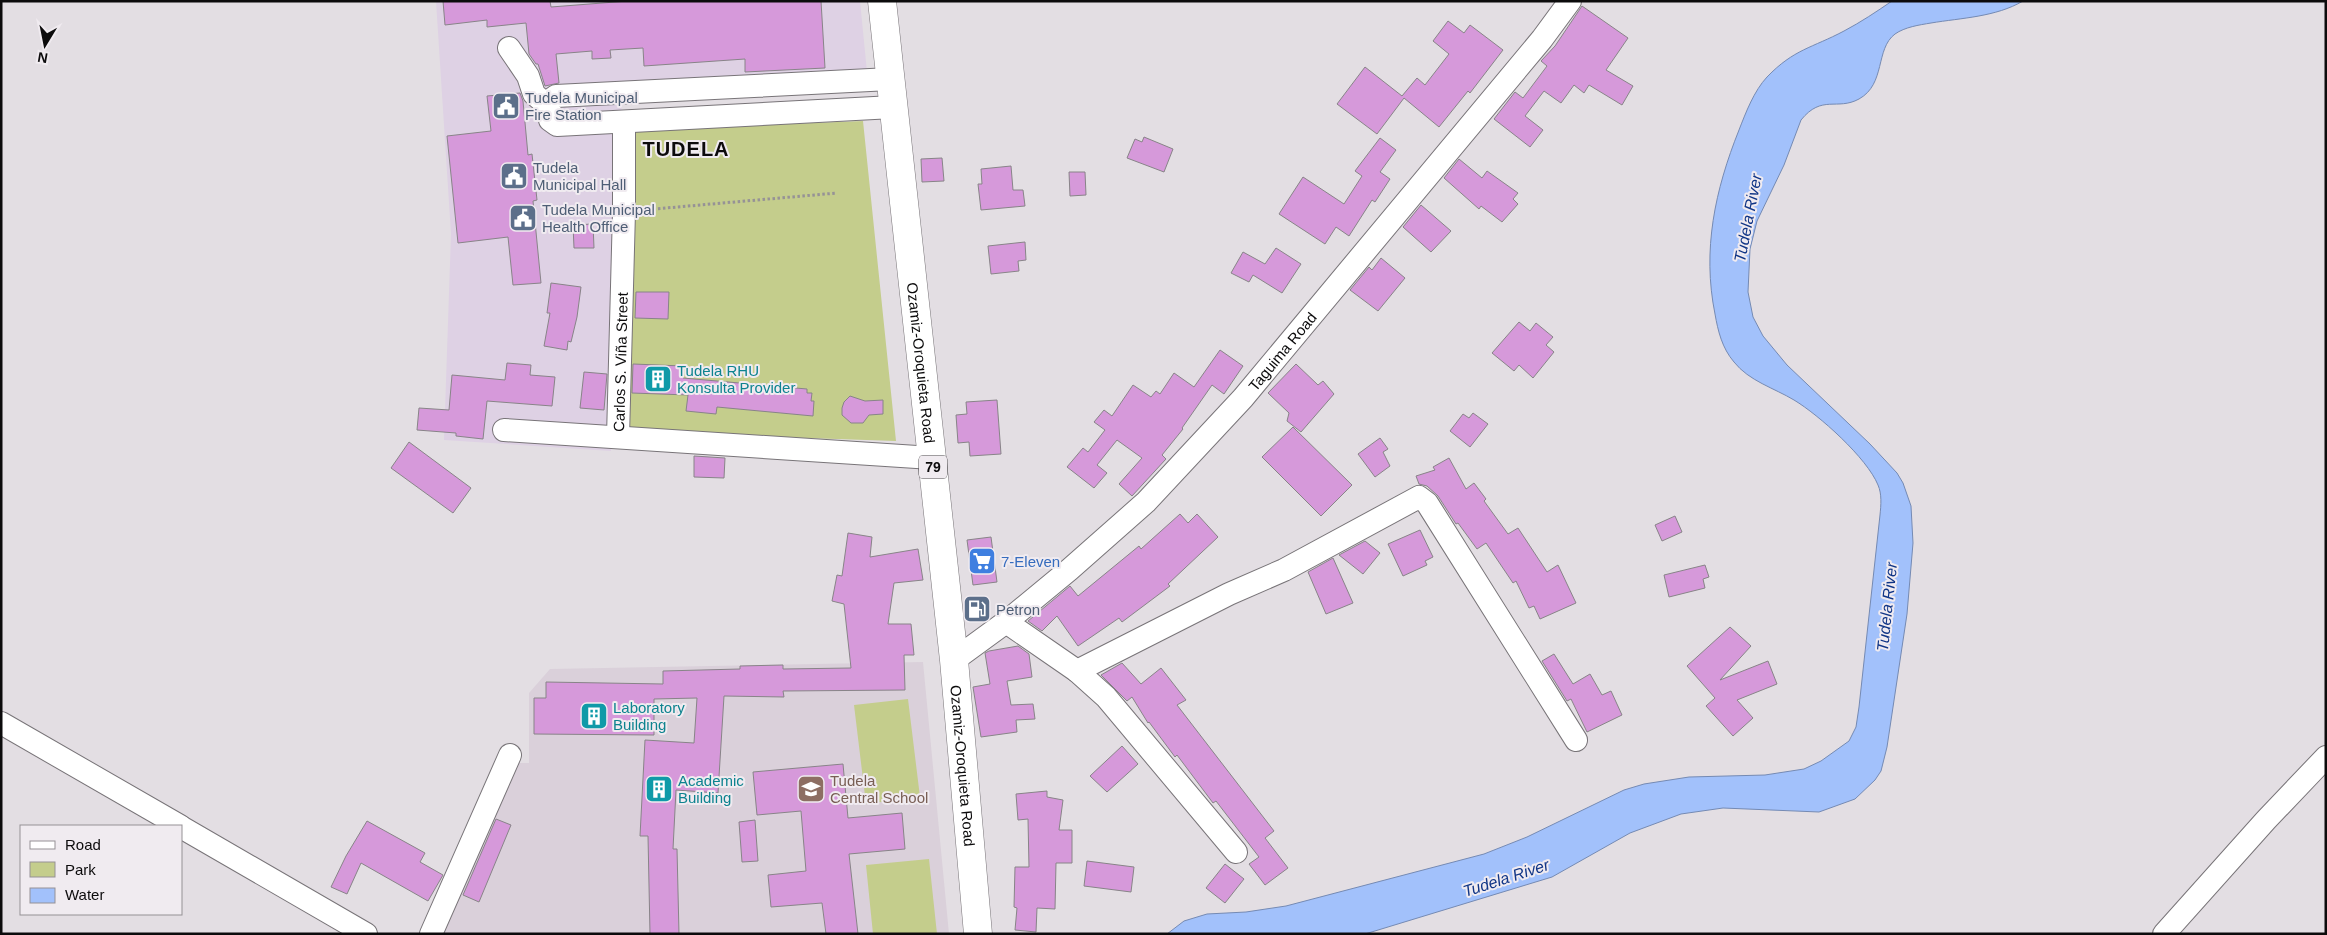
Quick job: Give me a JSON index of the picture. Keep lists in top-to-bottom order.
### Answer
{
  "streets": {
    "highway": ["Ozamiz-Oroquieta Road", "79"],
    "street": ["Taguima Road", "Carlos S. Viña Street"]
  },
  "crossings": [
    ["Taguima Road", "Ozamiz-Oroquieta Road"],
    ["Carlos S. Viña Street", "Ozamiz-Oroquieta Road"]
  ],
  "districts": ["TUDELA"],
  "water": ["Tudela River"],
  "places": {
    "public building": ["Tudela Municipal Fire Station", "Tudela Municipal Hall", "Tudela Municipal Health Office"],
    "building": ["Tudela RHU Konsulta Provider", "Laboratory Building", "Academic Building"],
    "supermarket": ["7-Eleven"],
    "fuel station": ["Petron"],
    "school or university": ["Tudela Central School"]
  },
  "legend": ["Road", "Park", "Water"],
  "north": "bottom"
}
